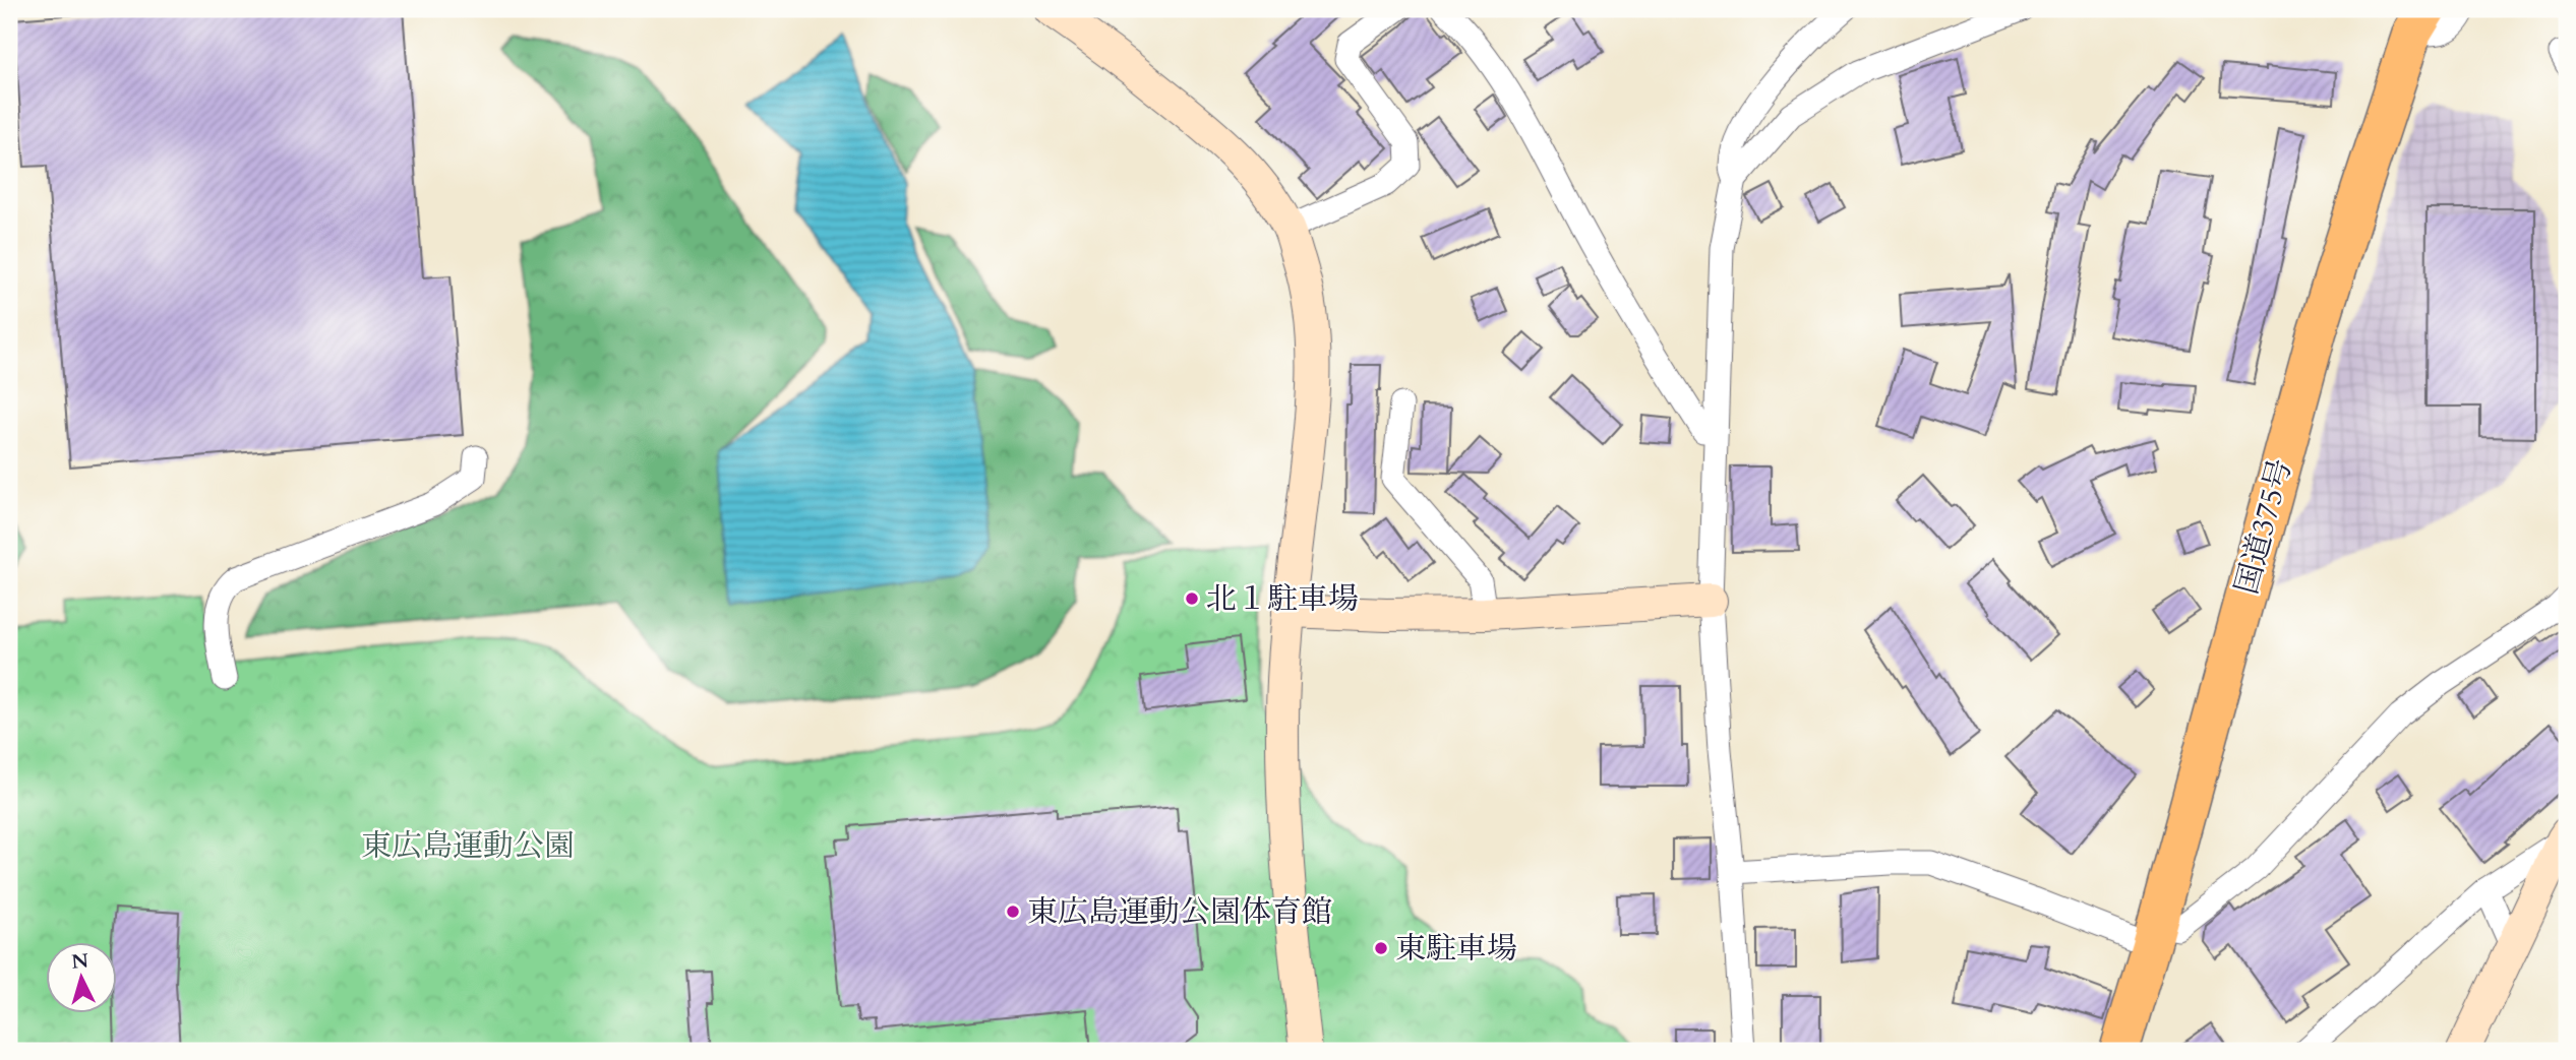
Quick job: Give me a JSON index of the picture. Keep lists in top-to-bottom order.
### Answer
{
  "streets": {
    "highway": ["国道375号"]
  },
  "parks": ["東広島運動公園"],
  "places": ["北１駐車場", "東広島運動公園体育館", "東駐車場"],
  "north": "top"
}
